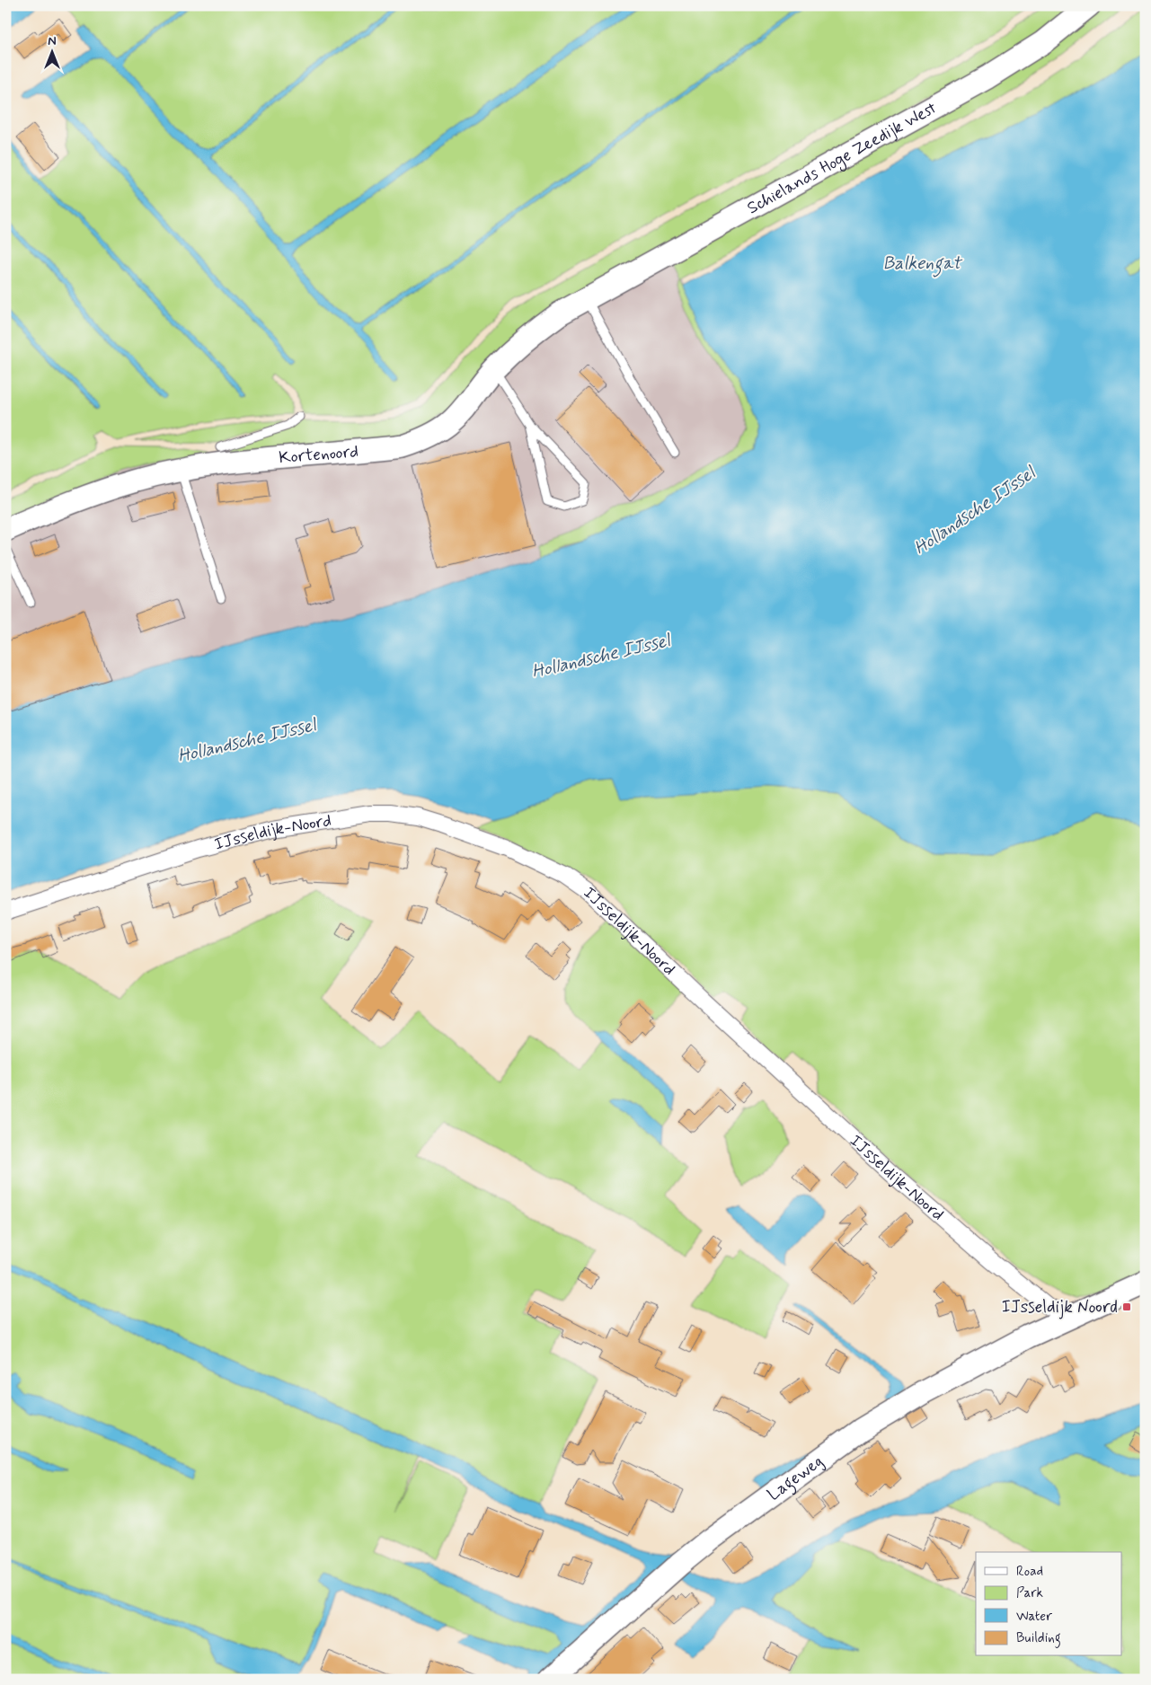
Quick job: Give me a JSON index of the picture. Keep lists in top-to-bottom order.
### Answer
{
  "streets": {
    "street": [
      "Schielands Hoge Zeedijk West",
      "Kortenoord",
      "IJsseldijk-Noord",
      "Lageweg"
    ]
  },
  "crossings": [
    ["Schielands Hoge Zeedijk West", "Kortenoord"],
    ["IJsseldijk-Noord", "Lageweg"]
  ],
  "water": ["Balkengat", "Hollandsche IJssel"],
  "places": {
    "transit": ["IJsseldijk Noord"]
  },
  "legend": [
    "Road",
    "Park",
    "Water",
    "Building"
  ],
  "north": "top"
}
